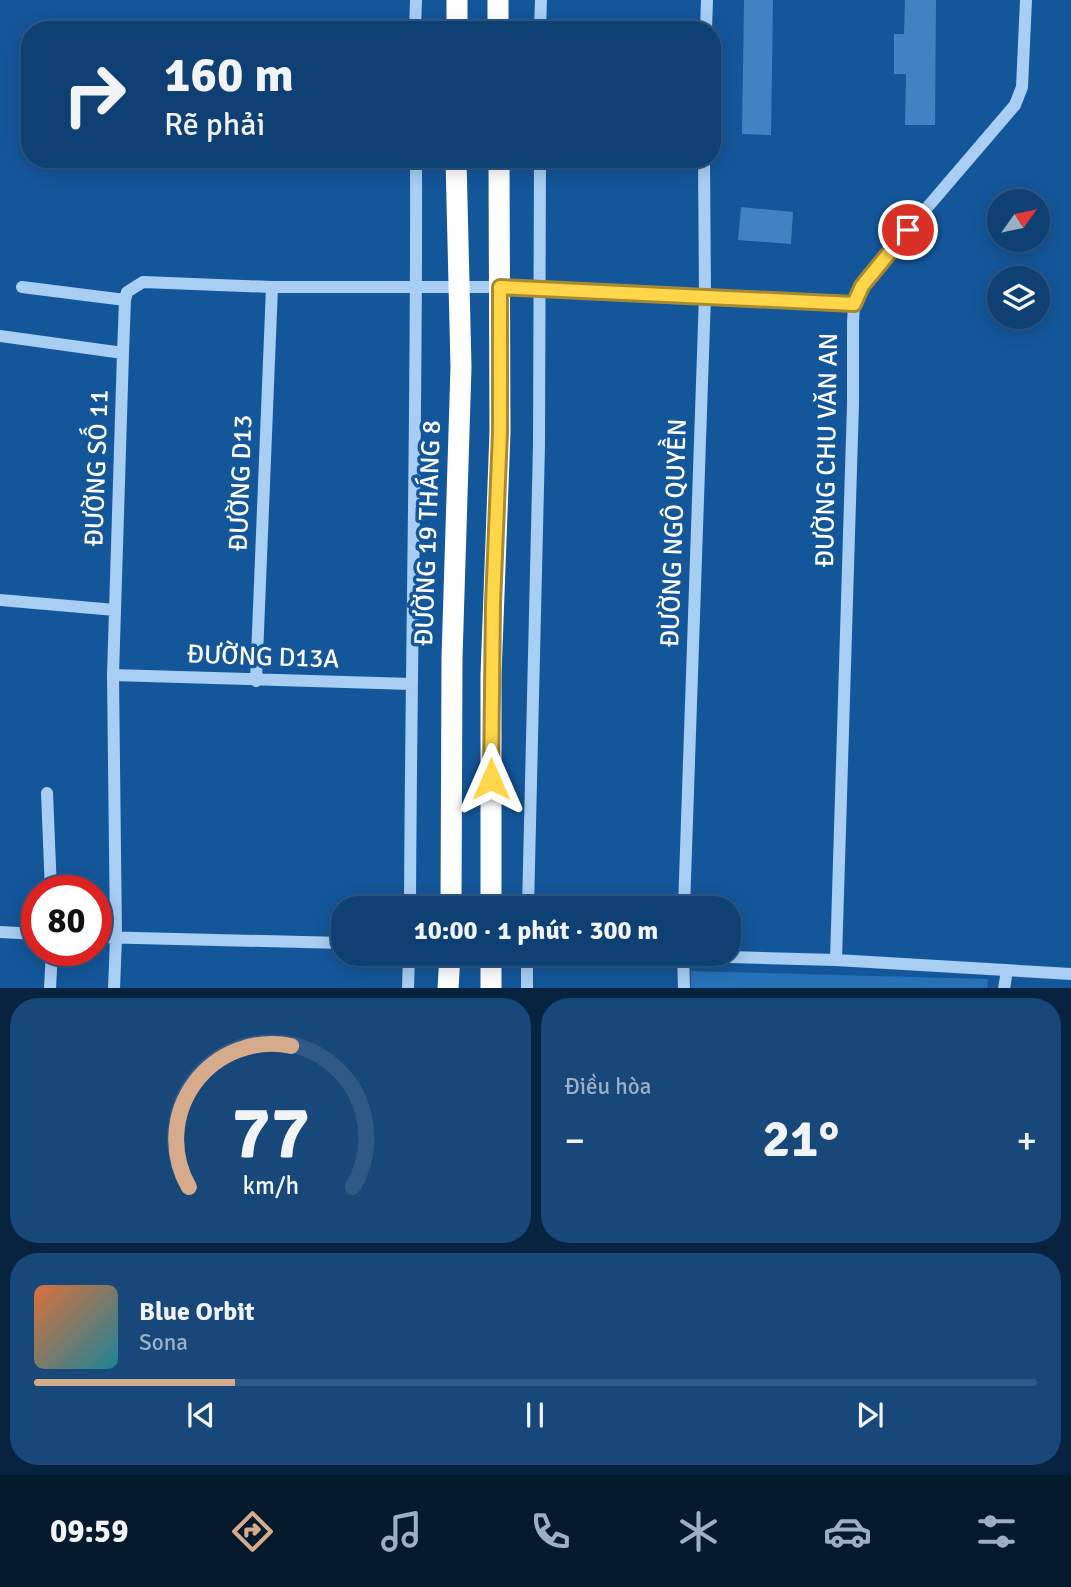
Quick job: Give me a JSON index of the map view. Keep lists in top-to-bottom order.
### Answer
{
  "streets": {
    "highway": ["ĐƯỜNG 19 THÁNG 8"],
    "street": [
      "ĐƯỜNG CHU VĂN AN",
      "ĐƯỜNG SỐ 11",
      "ĐƯỜNG D13",
      "ĐƯỜNG NGÔ QUYỀN",
      "ĐƯỜNG D13A"
    ]
  },
  "crossings": [
    ["ĐƯỜNG SỐ 11", "ĐƯỜNG D13A"],
    ["ĐƯỜNG D13", "ĐƯỜNG D13A"],
    ["ĐƯỜNG 19 THÁNG 8", "ĐƯỜNG D13A"]
  ],
  "north": "top right",
  "page": {
    "turn": ["160 m", "Rẽ phải"],
    "limit": "80",
    "trip": "10:00 · 1 phút · 300 m",
    "tile": "Điều hòa",
    "heat": ["−", "21°", "+"],
    "song": ["Blue Orbit", "Sona"],
    "tabs": "09:59",
    "gauge": ["77", "km/h"]
  }
}
